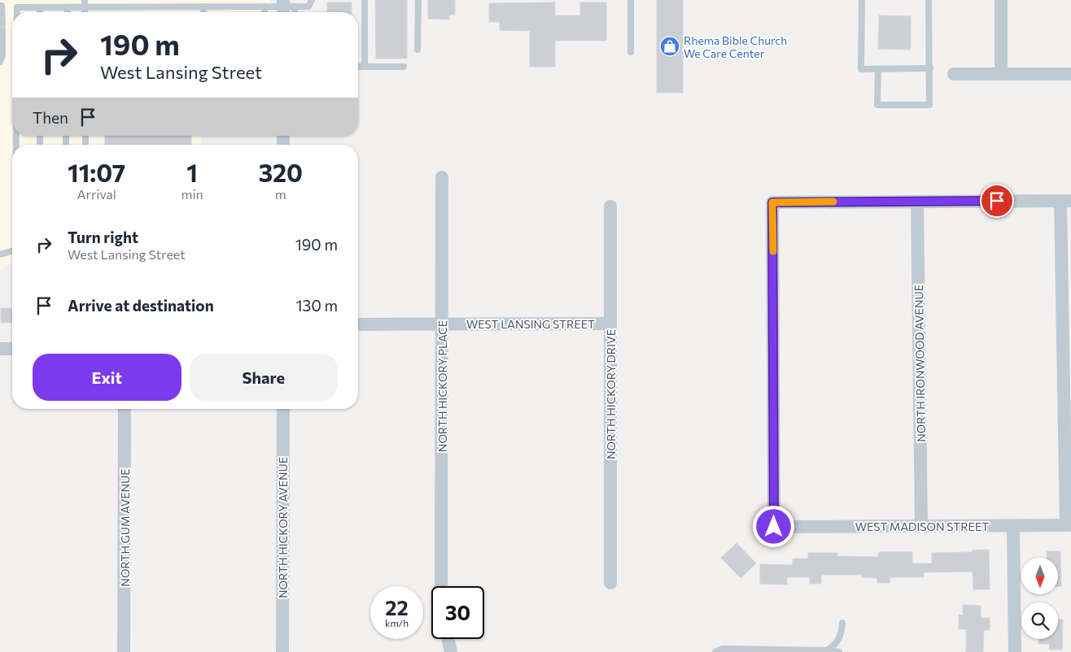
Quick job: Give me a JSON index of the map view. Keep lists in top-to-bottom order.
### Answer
{
  "streets": {
    "street": [
      "WEST LANSING STREET",
      "NORTH IRONWOOD AVENUE",
      "NORTH HICKORY PLACE",
      "NORTH HICKORY DRIVE",
      "WEST MADISON STREET",
      "NORTH GUM AVENUE",
      "NORTH HICKORY AVENUE"
    ]
  },
  "crossings": [
    ["WEST LANSING STREET", "NORTH HICKORY PLACE"],
    ["WEST LANSING STREET", "NORTH HICKORY DRIVE"],
    ["NORTH IRONWOOD AVENUE", "WEST MADISON STREET"]
  ],
  "places": {
    "shop": ["Rhema Bible Church We Care Center"]
  },
  "north": "bottom",
  "page": {
    "turn": ["190 m", "West Lansing Street"],
    "then": "Then",
    "eta": [
      "11:07",
      "Arrival",
      "1",
      "min",
      "320",
      "m"
    ],
    "list": [
      {
        "name": "Turn right",
        "note": "West Lansing Street",
        "value": "190 m"
      },
      {
        "name": "Arrive at destination",
        "value": "130 m"
      }
    ],
    "buttons": ["Exit", "Share"],
    "speed": "22 km/h",
    "limit": "30"
  }
}
